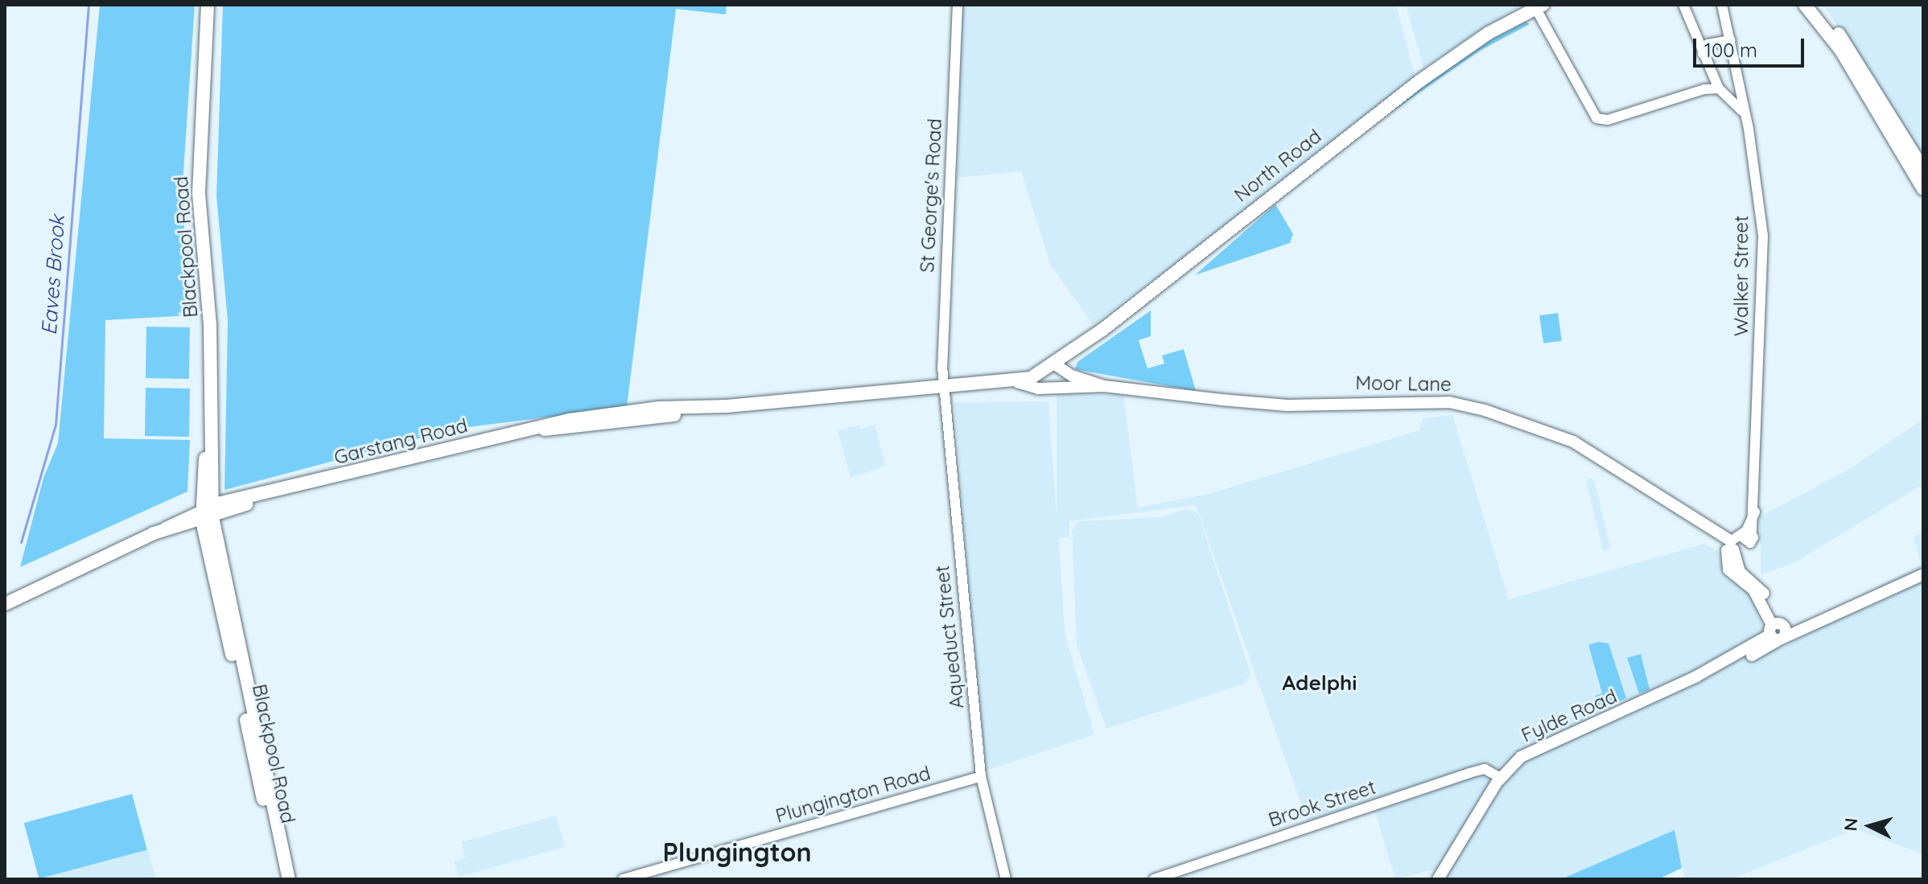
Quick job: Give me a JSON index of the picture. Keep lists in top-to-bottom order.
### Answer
{
  "streets": {
    "highway": [
      "North Road",
      "Blackpool Road",
      "Moor Lane",
      "Garstang Road"
    ],
    "main road": ["Fylde Road"],
    "street": [
      "St George's Road",
      "Walker Street",
      "Aqueduct Street",
      "Plungington Road",
      "Brook Street"
    ]
  },
  "crossings": [
    ["North Road", "Moor Lane"],
    ["St George's Road", "Moor Lane"],
    ["St George's Road", "Garstang Road"],
    ["St George's Road", "Aqueduct Street"],
    ["Blackpool Road", "Garstang Road"],
    ["Walker Street", "Moor Lane"],
    ["Moor Lane", "Garstang Road"],
    ["Moor Lane", "Aqueduct Street"],
    ["Garstang Road", "Aqueduct Street"],
    ["Aqueduct Street", "Plungington Road"],
    ["Fylde Road", "Brook Street"]
  ],
  "districts": ["Adelphi", "Plungington"],
  "water": ["Eaves Brook"],
  "scale_bar": "100 m",
  "north": "left"
}
